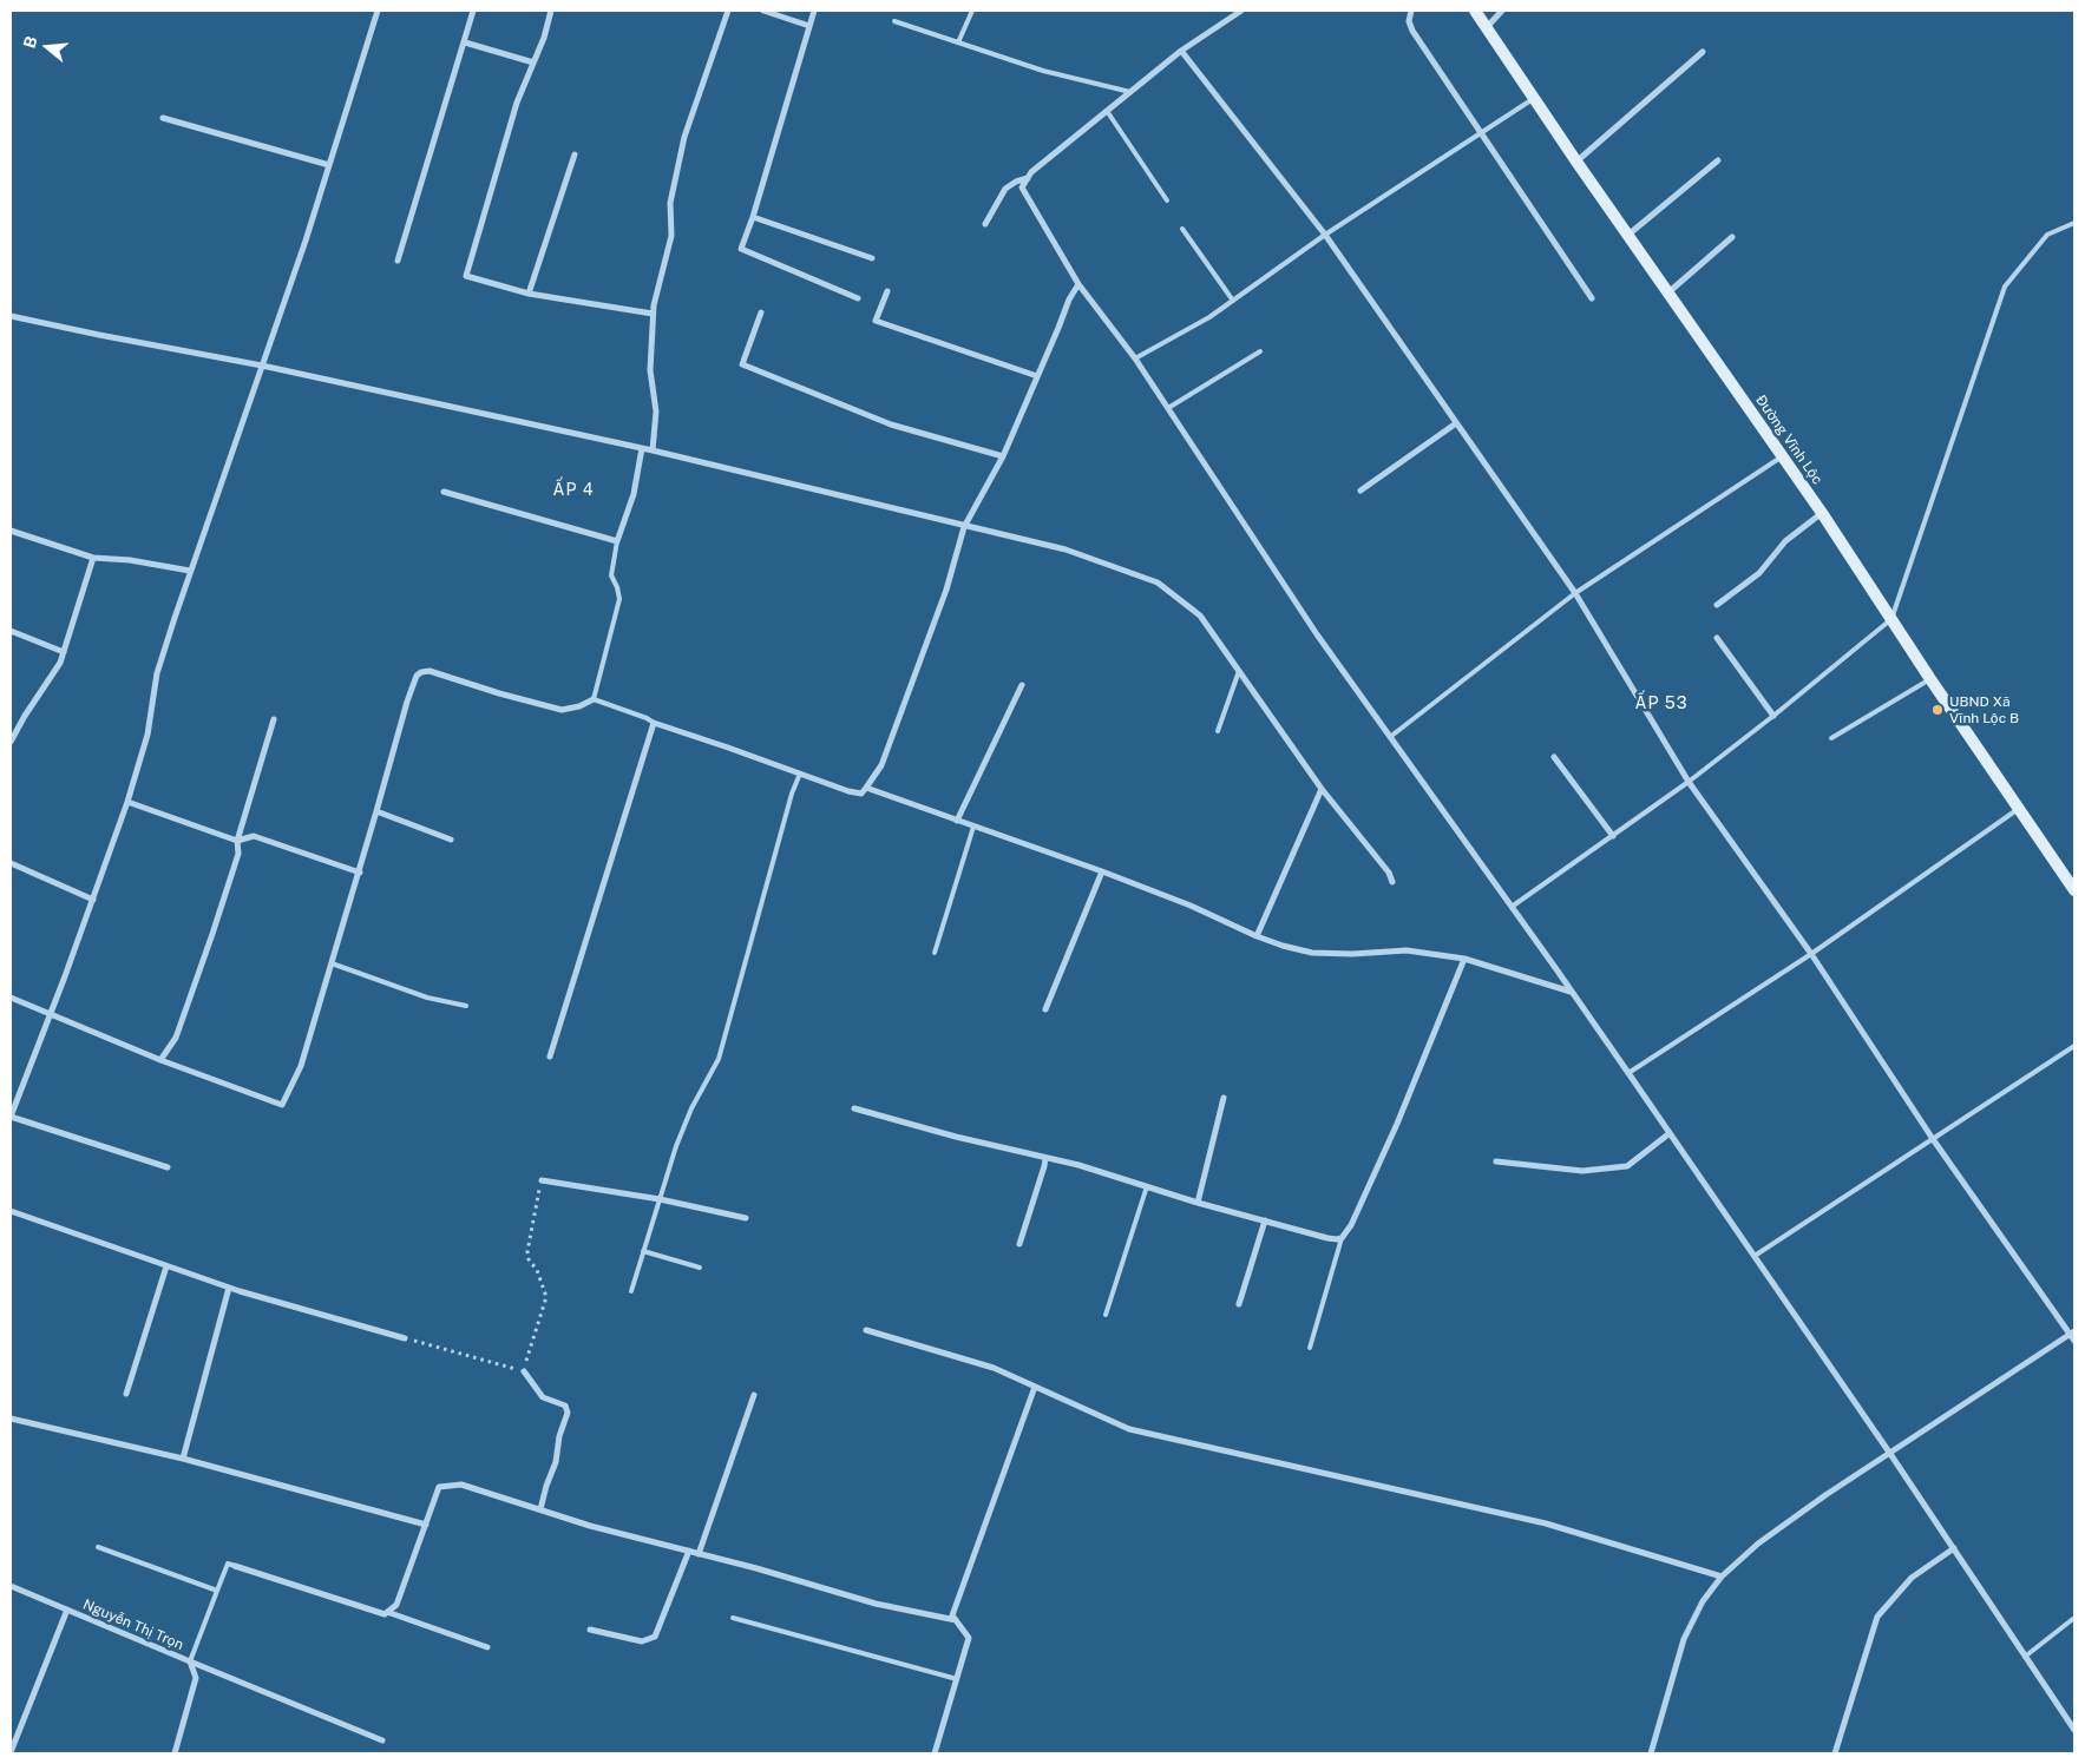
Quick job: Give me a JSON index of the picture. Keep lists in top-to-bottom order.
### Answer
{
  "streets": {
    "main road": ["Đường Vĩnh Lộc"],
    "street": ["Nguyễn Thị Trọn"]
  },
  "districts": ["ẤP 4", "ẤP 53"],
  "places": ["UBND Xã Vĩnh Lộc B"],
  "north": "left"
}
